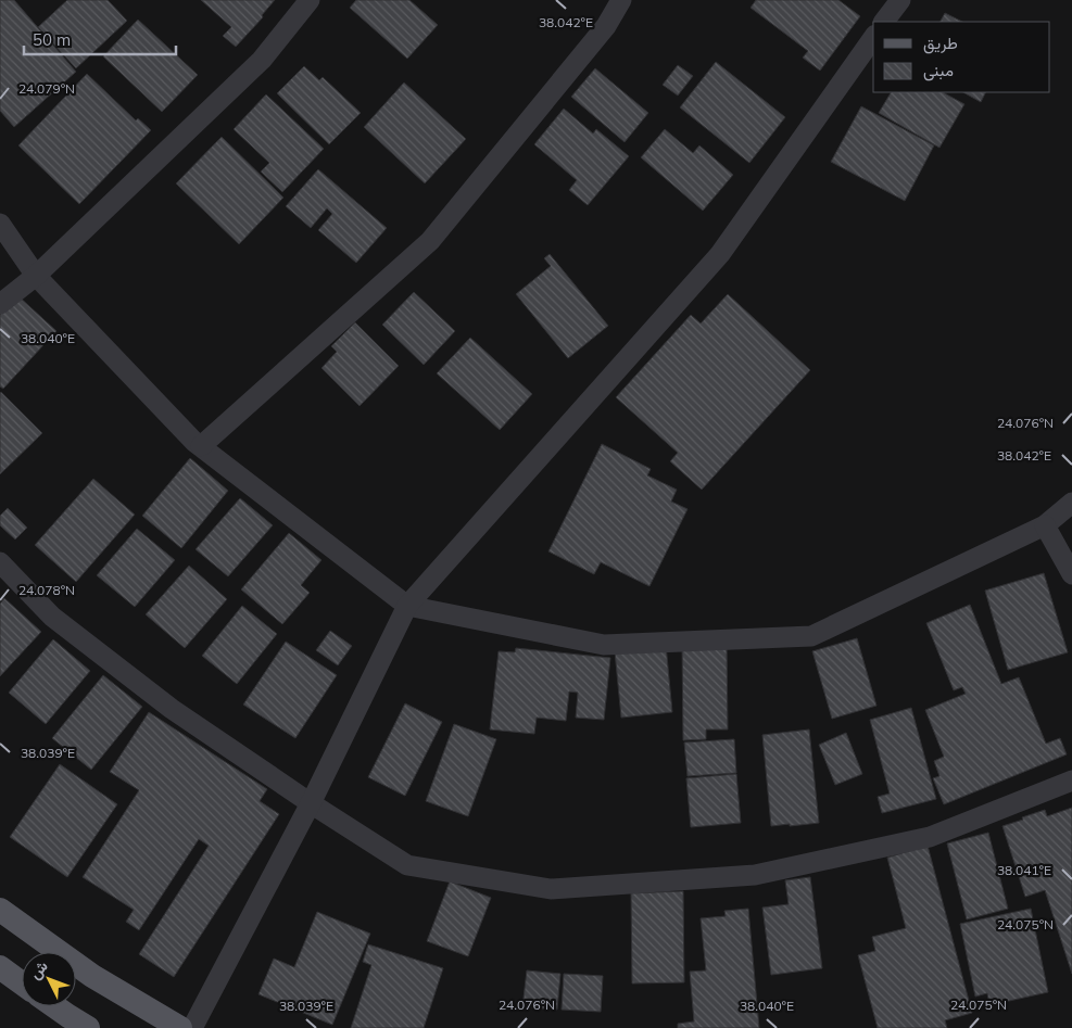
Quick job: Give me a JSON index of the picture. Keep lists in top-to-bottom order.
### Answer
{
  "legend": ["طريق", "مبنى"],
  "scale_bar": "50 m",
  "north": "top left",
  "coordinates": [
    "38.042°E",
    "24.079°N",
    "38.040°E",
    "24.076°N",
    "24.078°N",
    "38.039°E",
    "38.041°E",
    "24.075°N"
  ]
}
